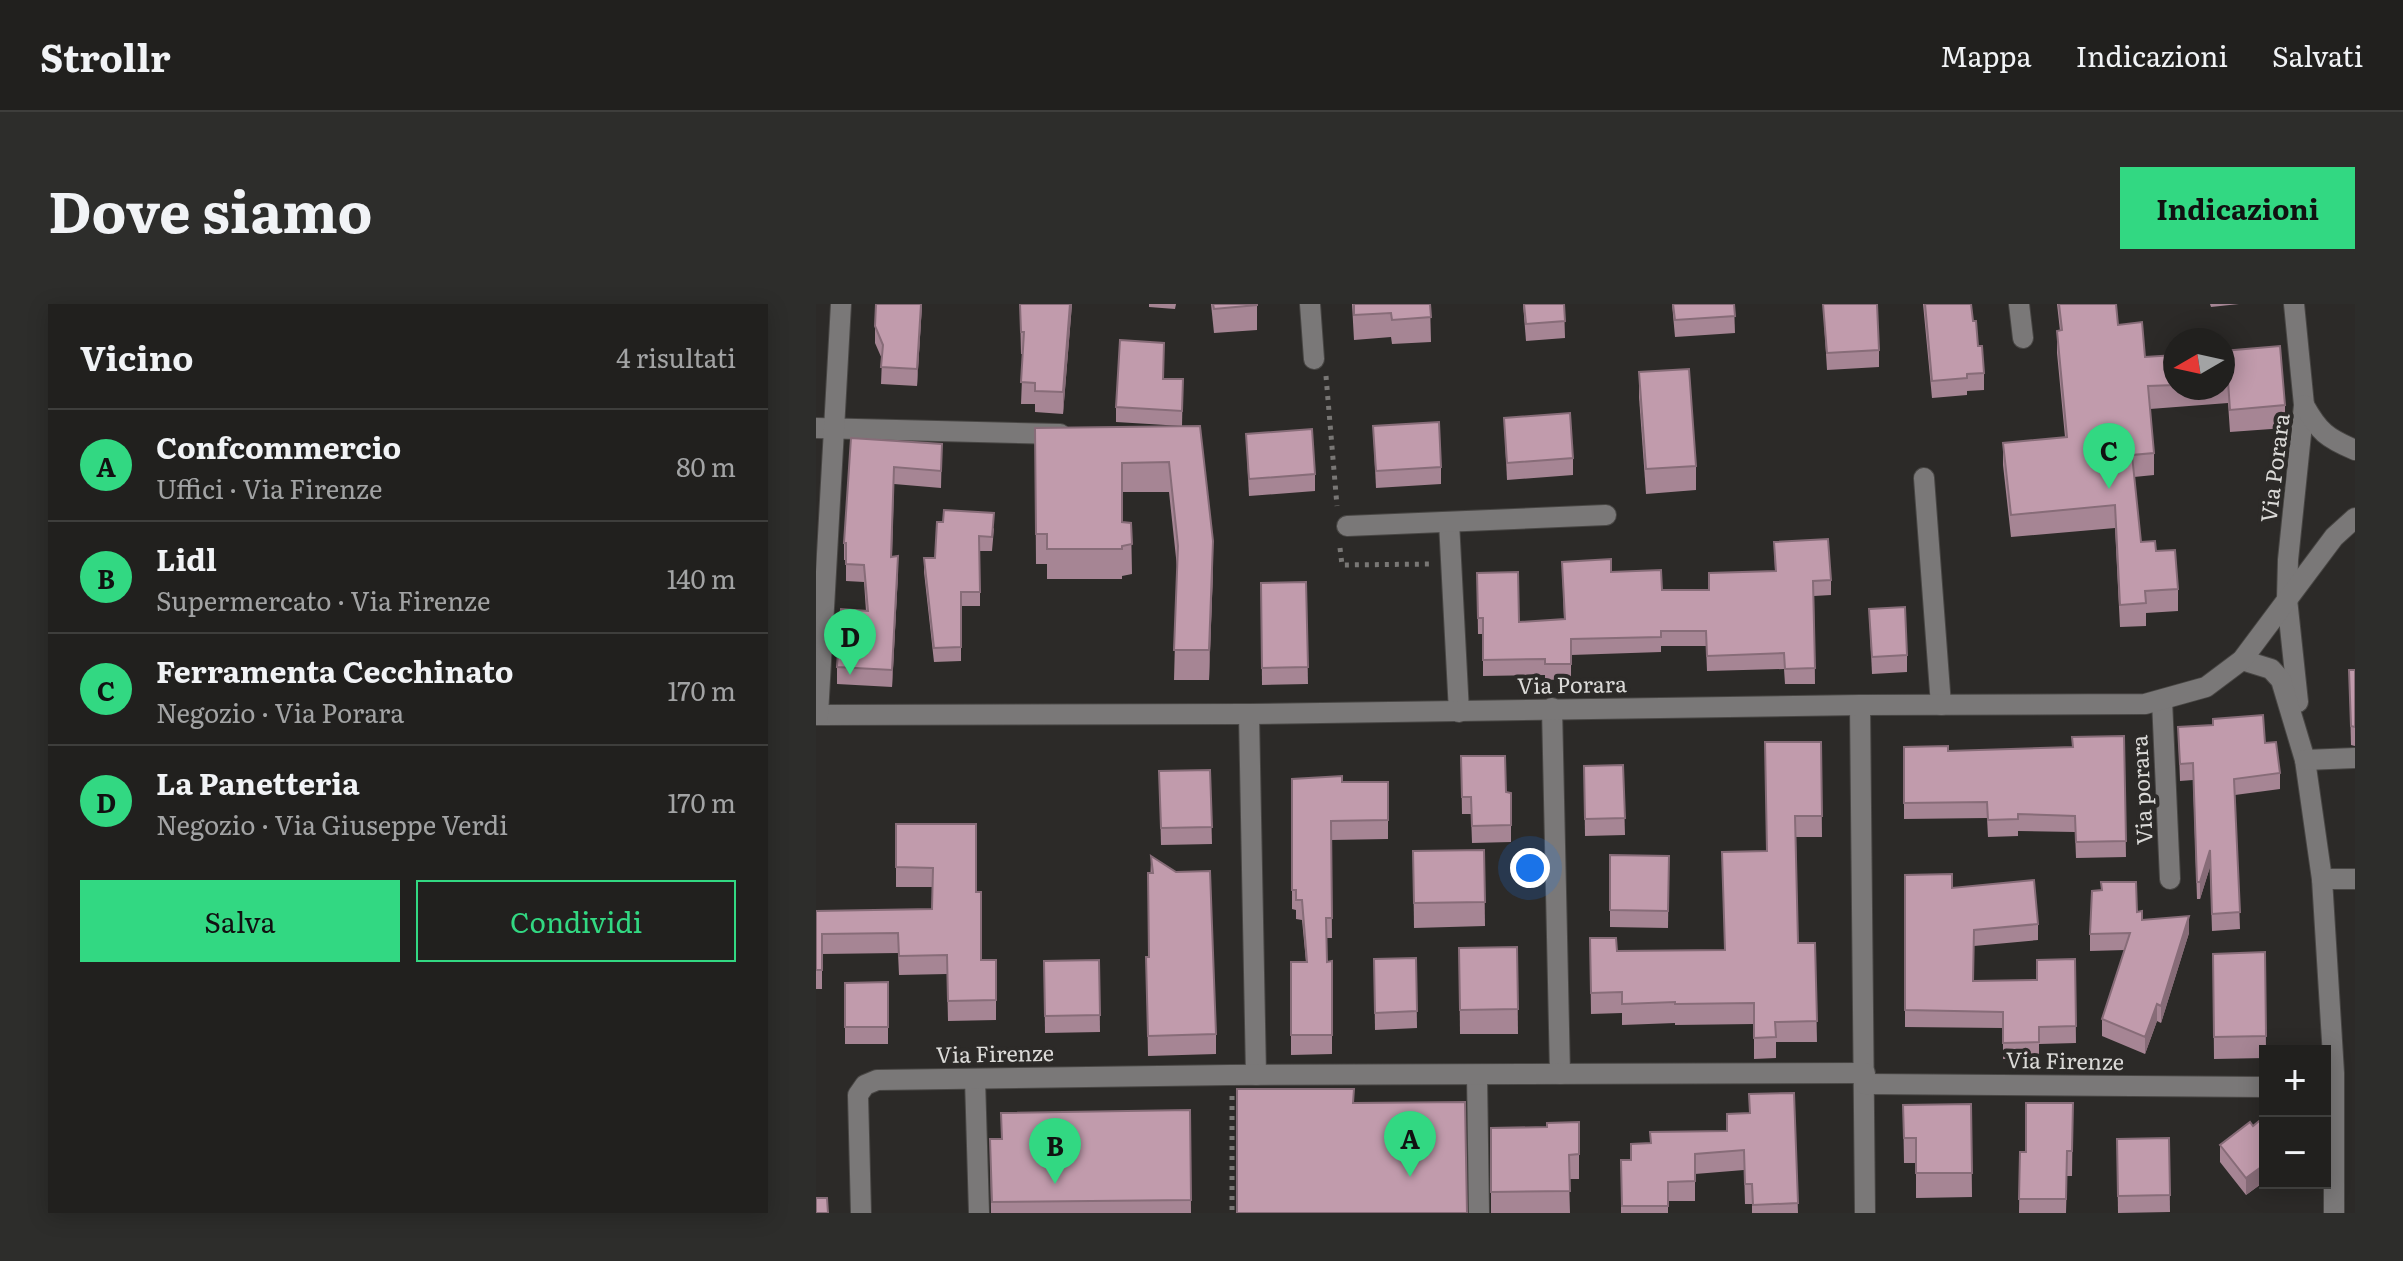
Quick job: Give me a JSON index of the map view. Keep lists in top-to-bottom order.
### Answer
{
  "streets": {
    "street": ["Via Porara", "Via porara", "Via Firenze"]
  },
  "crossings": [
    ["Via Porara", "Via porara"]
  ],
  "north": "left",
  "page": {
    "header": "Strollr",
    "nav": ["Mappa", "Indicazioni", "Salvati"],
    "title": "Dove siamo",
    "buttons": [
      "Indicazioni",
      ["Salva", "Condividi"]
    ],
    "heading": ["Vicino", "4 risultati"],
    "list": [
      {
        "mark": "A",
        "name": "Confcommercio",
        "note": "Uffici · Via Firenze",
        "value": "80 m"
      },
      {
        "mark": "B",
        "name": "Lidl",
        "note": "Supermercato · Via Firenze",
        "value": "140 m"
      },
      {
        "mark": "C",
        "name": "Ferramenta Cecchinato",
        "note": "Negozio · Via Porara",
        "value": "170 m"
      },
      {
        "mark": "D",
        "name": "La Panetteria",
        "note": "Negozio · Via Giuseppe Verdi",
        "value": "170 m"
      }
    ],
    "pins": [
      "C",
      "D",
      "A",
      "B"
    ],
    "map_buttons": ["+", "−"]
  }
}
